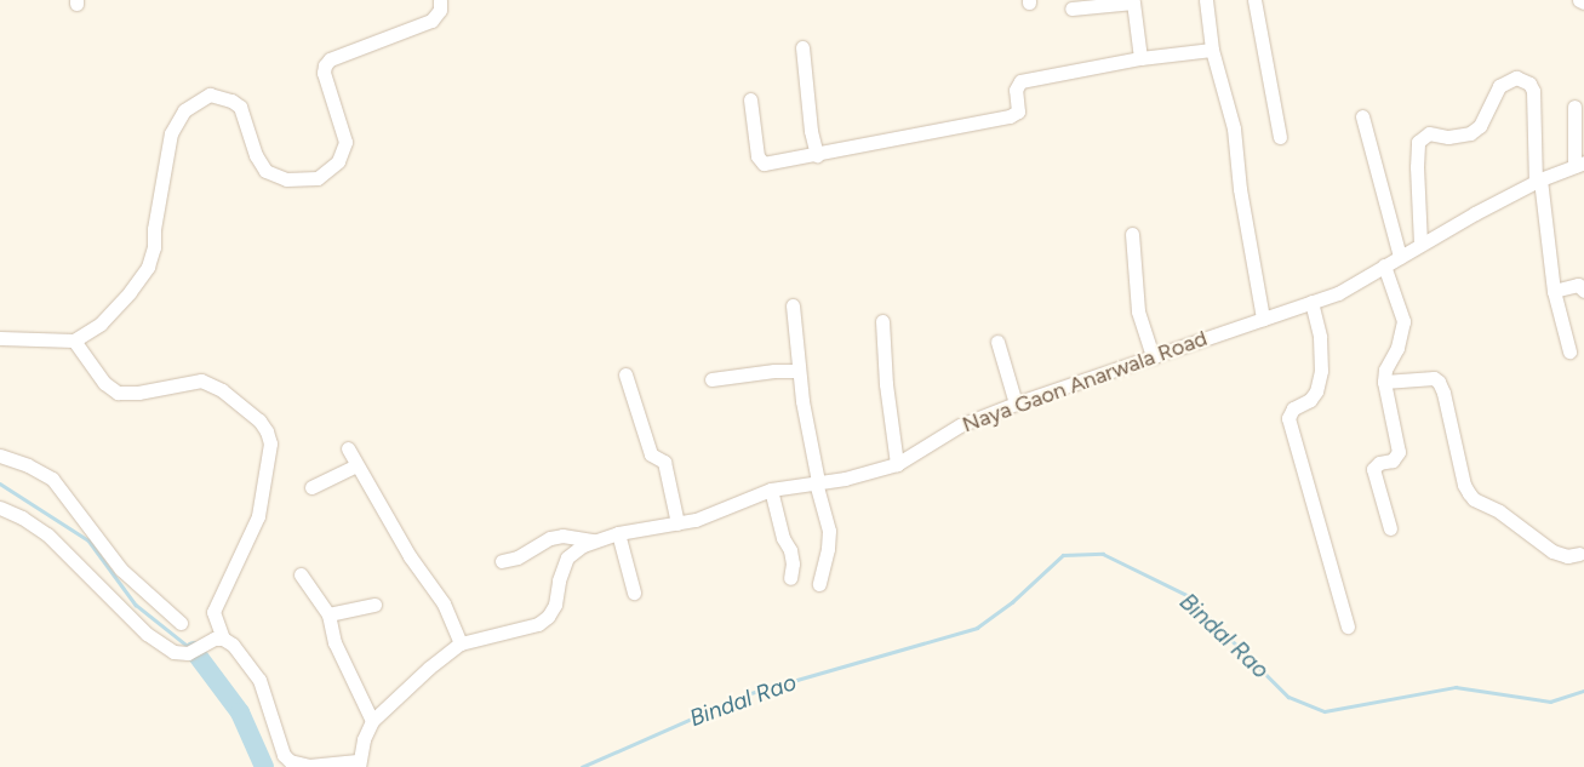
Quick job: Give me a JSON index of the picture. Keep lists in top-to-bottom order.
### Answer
{
  "streets": {
    "street": ["Naya Gaon Anarwala Road"]
  },
  "water": ["Bindal Rao"]
}
